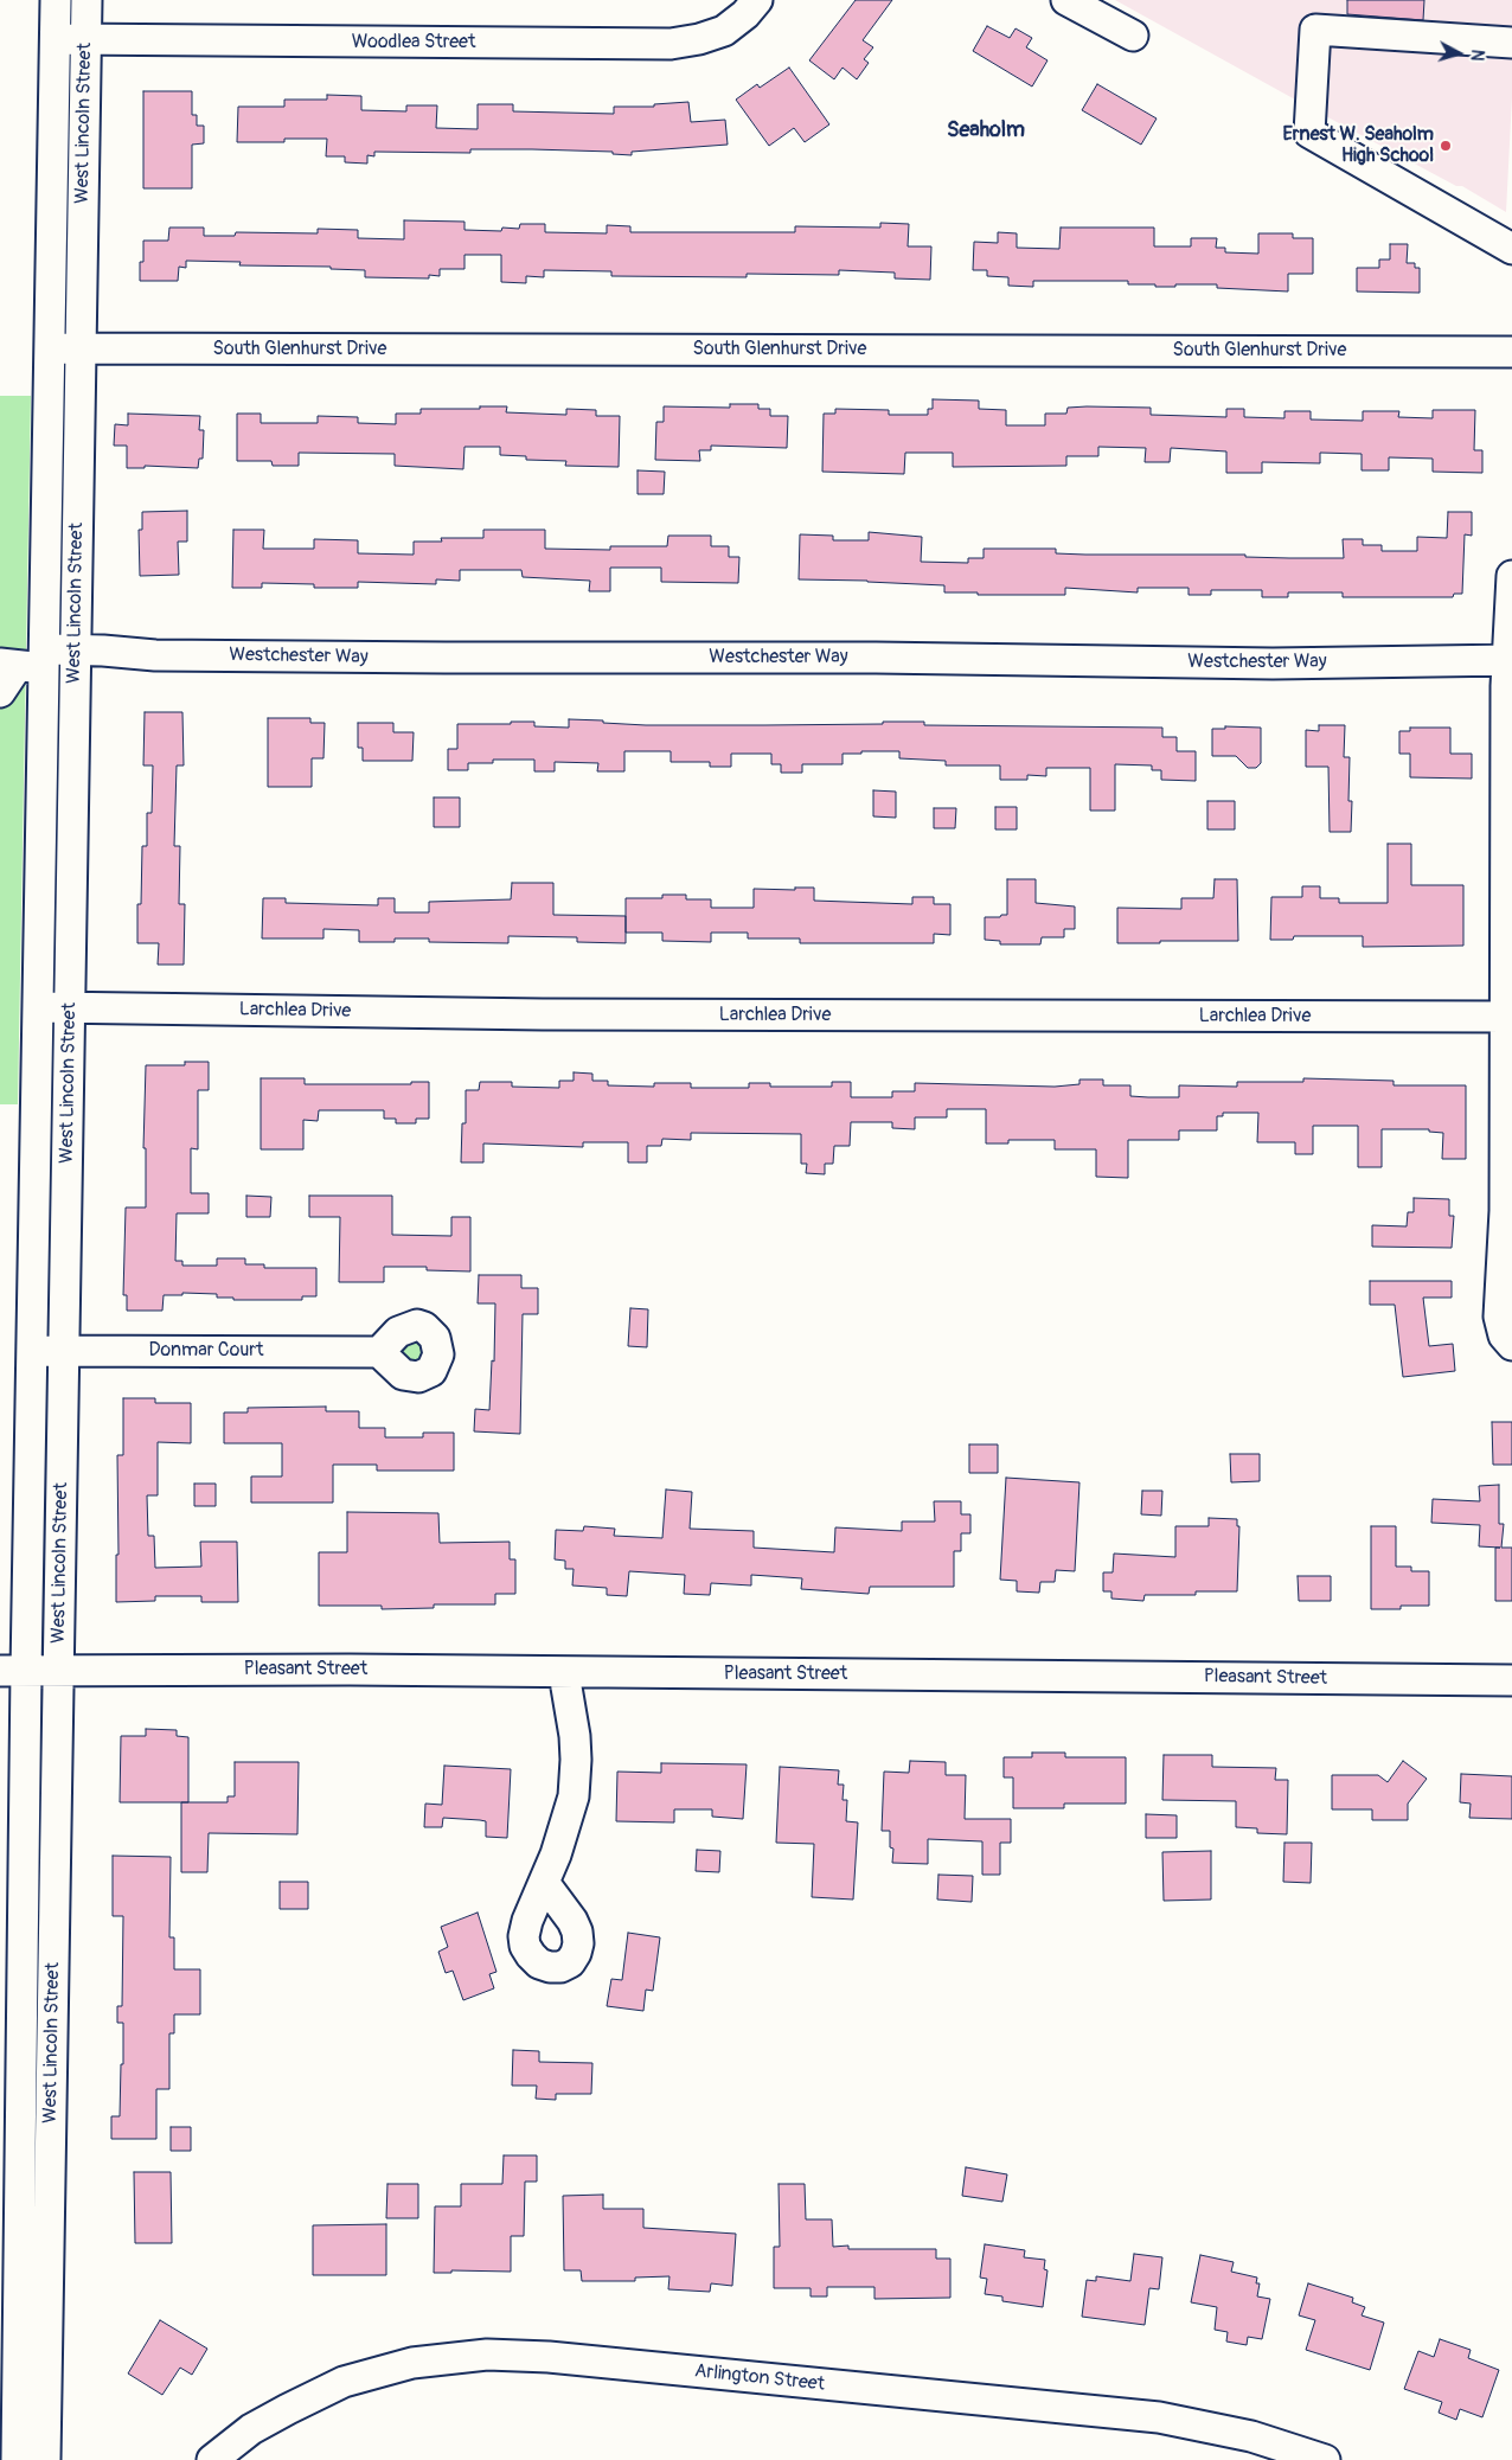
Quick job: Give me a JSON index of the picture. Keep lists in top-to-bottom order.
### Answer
{
  "streets": {
    "street": [
      "Woodlea Street",
      "West Lincoln Street",
      "South Glenhurst Drive",
      "Westchester Way",
      "Larchlea Drive",
      "Donmar Court",
      "Pleasant Street",
      "Arlington Street"
    ]
  },
  "crossings": [
    ["Woodlea Street", "West Lincoln Street"],
    ["West Lincoln Street", "South Glenhurst Drive"],
    ["West Lincoln Street", "Westchester Way"],
    ["West Lincoln Street", "Larchlea Drive"],
    ["West Lincoln Street", "Donmar Court"],
    ["West Lincoln Street", "Pleasant Street"]
  ],
  "districts": ["Seaholm"],
  "places": ["Ernest W. Seaholm High School"],
  "north": "right"
}
